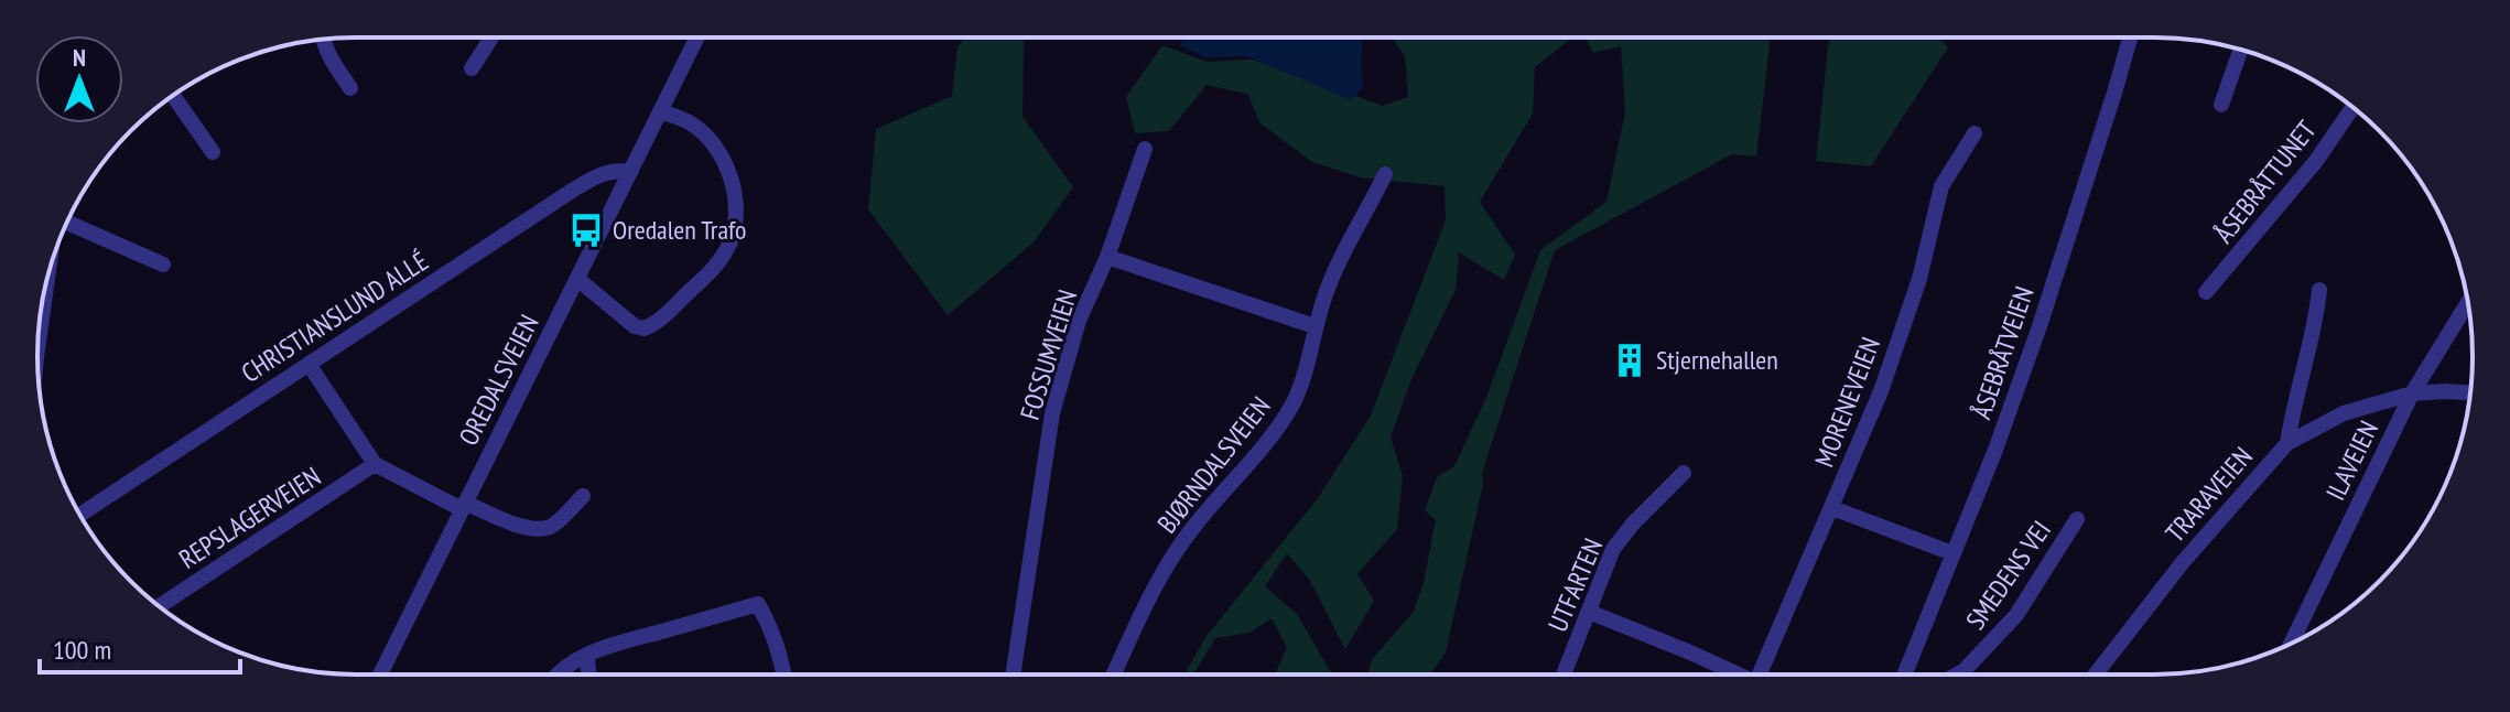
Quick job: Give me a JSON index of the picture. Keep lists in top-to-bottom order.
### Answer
{
  "streets": {
    "street": [
      "ÅSEBRÅTTUNET",
      "CHRISTIANSLUND ALLÉ",
      "ÅSEBRÅTVEIEN",
      "FOSSUMVEIEN",
      "OREDALSVEIEN",
      "MORENEVEIEN",
      "ILAVEIEN",
      "BJØRNDALSVEIEN",
      "TRARAVEIEN",
      "REPSLAGERVEIEN",
      "SMEDENS VEI",
      "UTFARTEN"
    ]
  },
  "crossings": [
    ["CHRISTIANSLUND ALLÉ", "OREDALSVEIEN"],
    ["ILAVEIEN", "TRARAVEIEN"]
  ],
  "places": {
    "bus stop": ["Oredalen Trafo"],
    "building": ["Stjernehallen"]
  },
  "scale_bar": "100 m",
  "north": "top"
}
